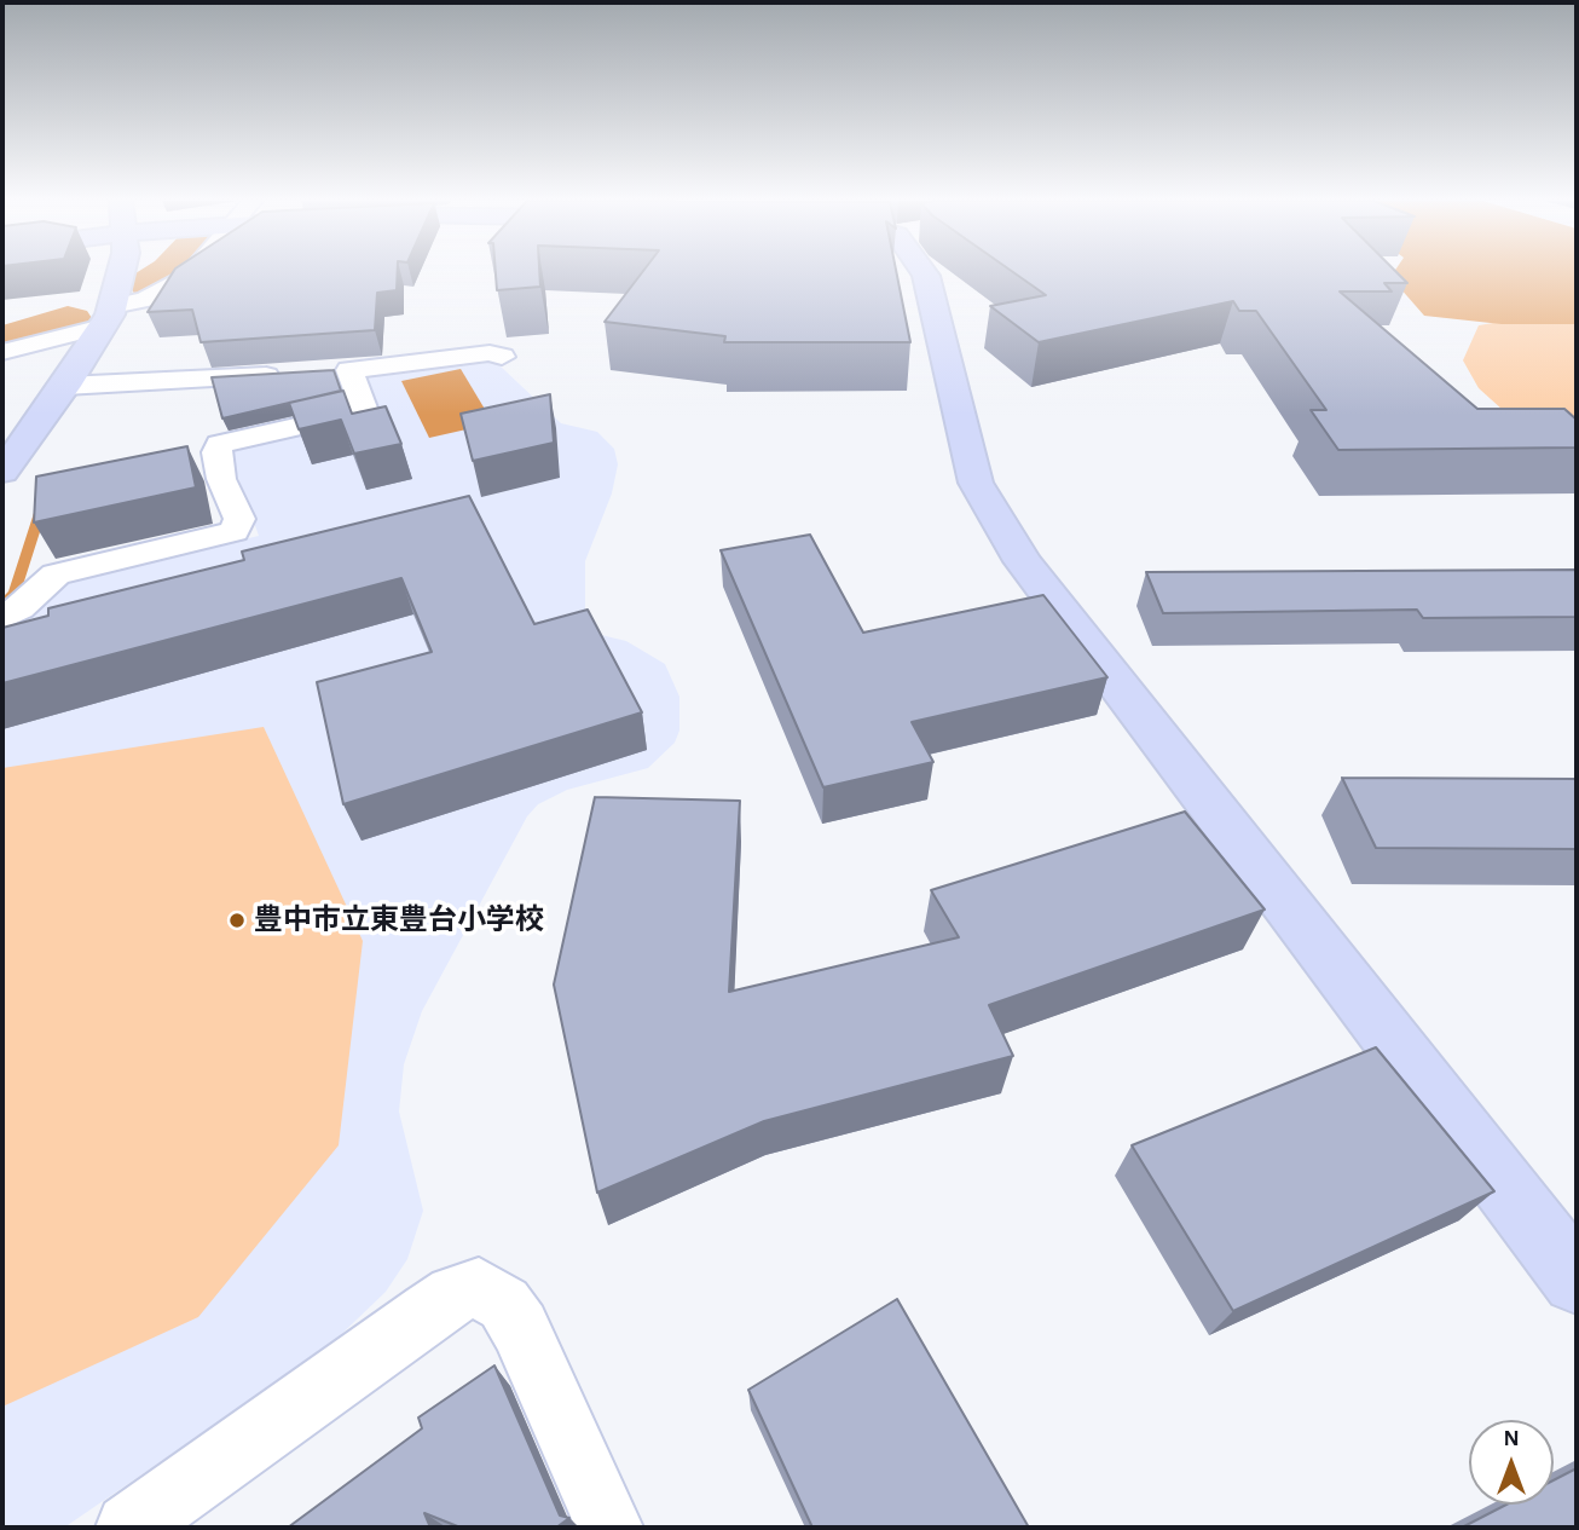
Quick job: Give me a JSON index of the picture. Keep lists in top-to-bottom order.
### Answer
{
  "places": ["豊中市立東豊台小学校"],
  "north": "top"
}
